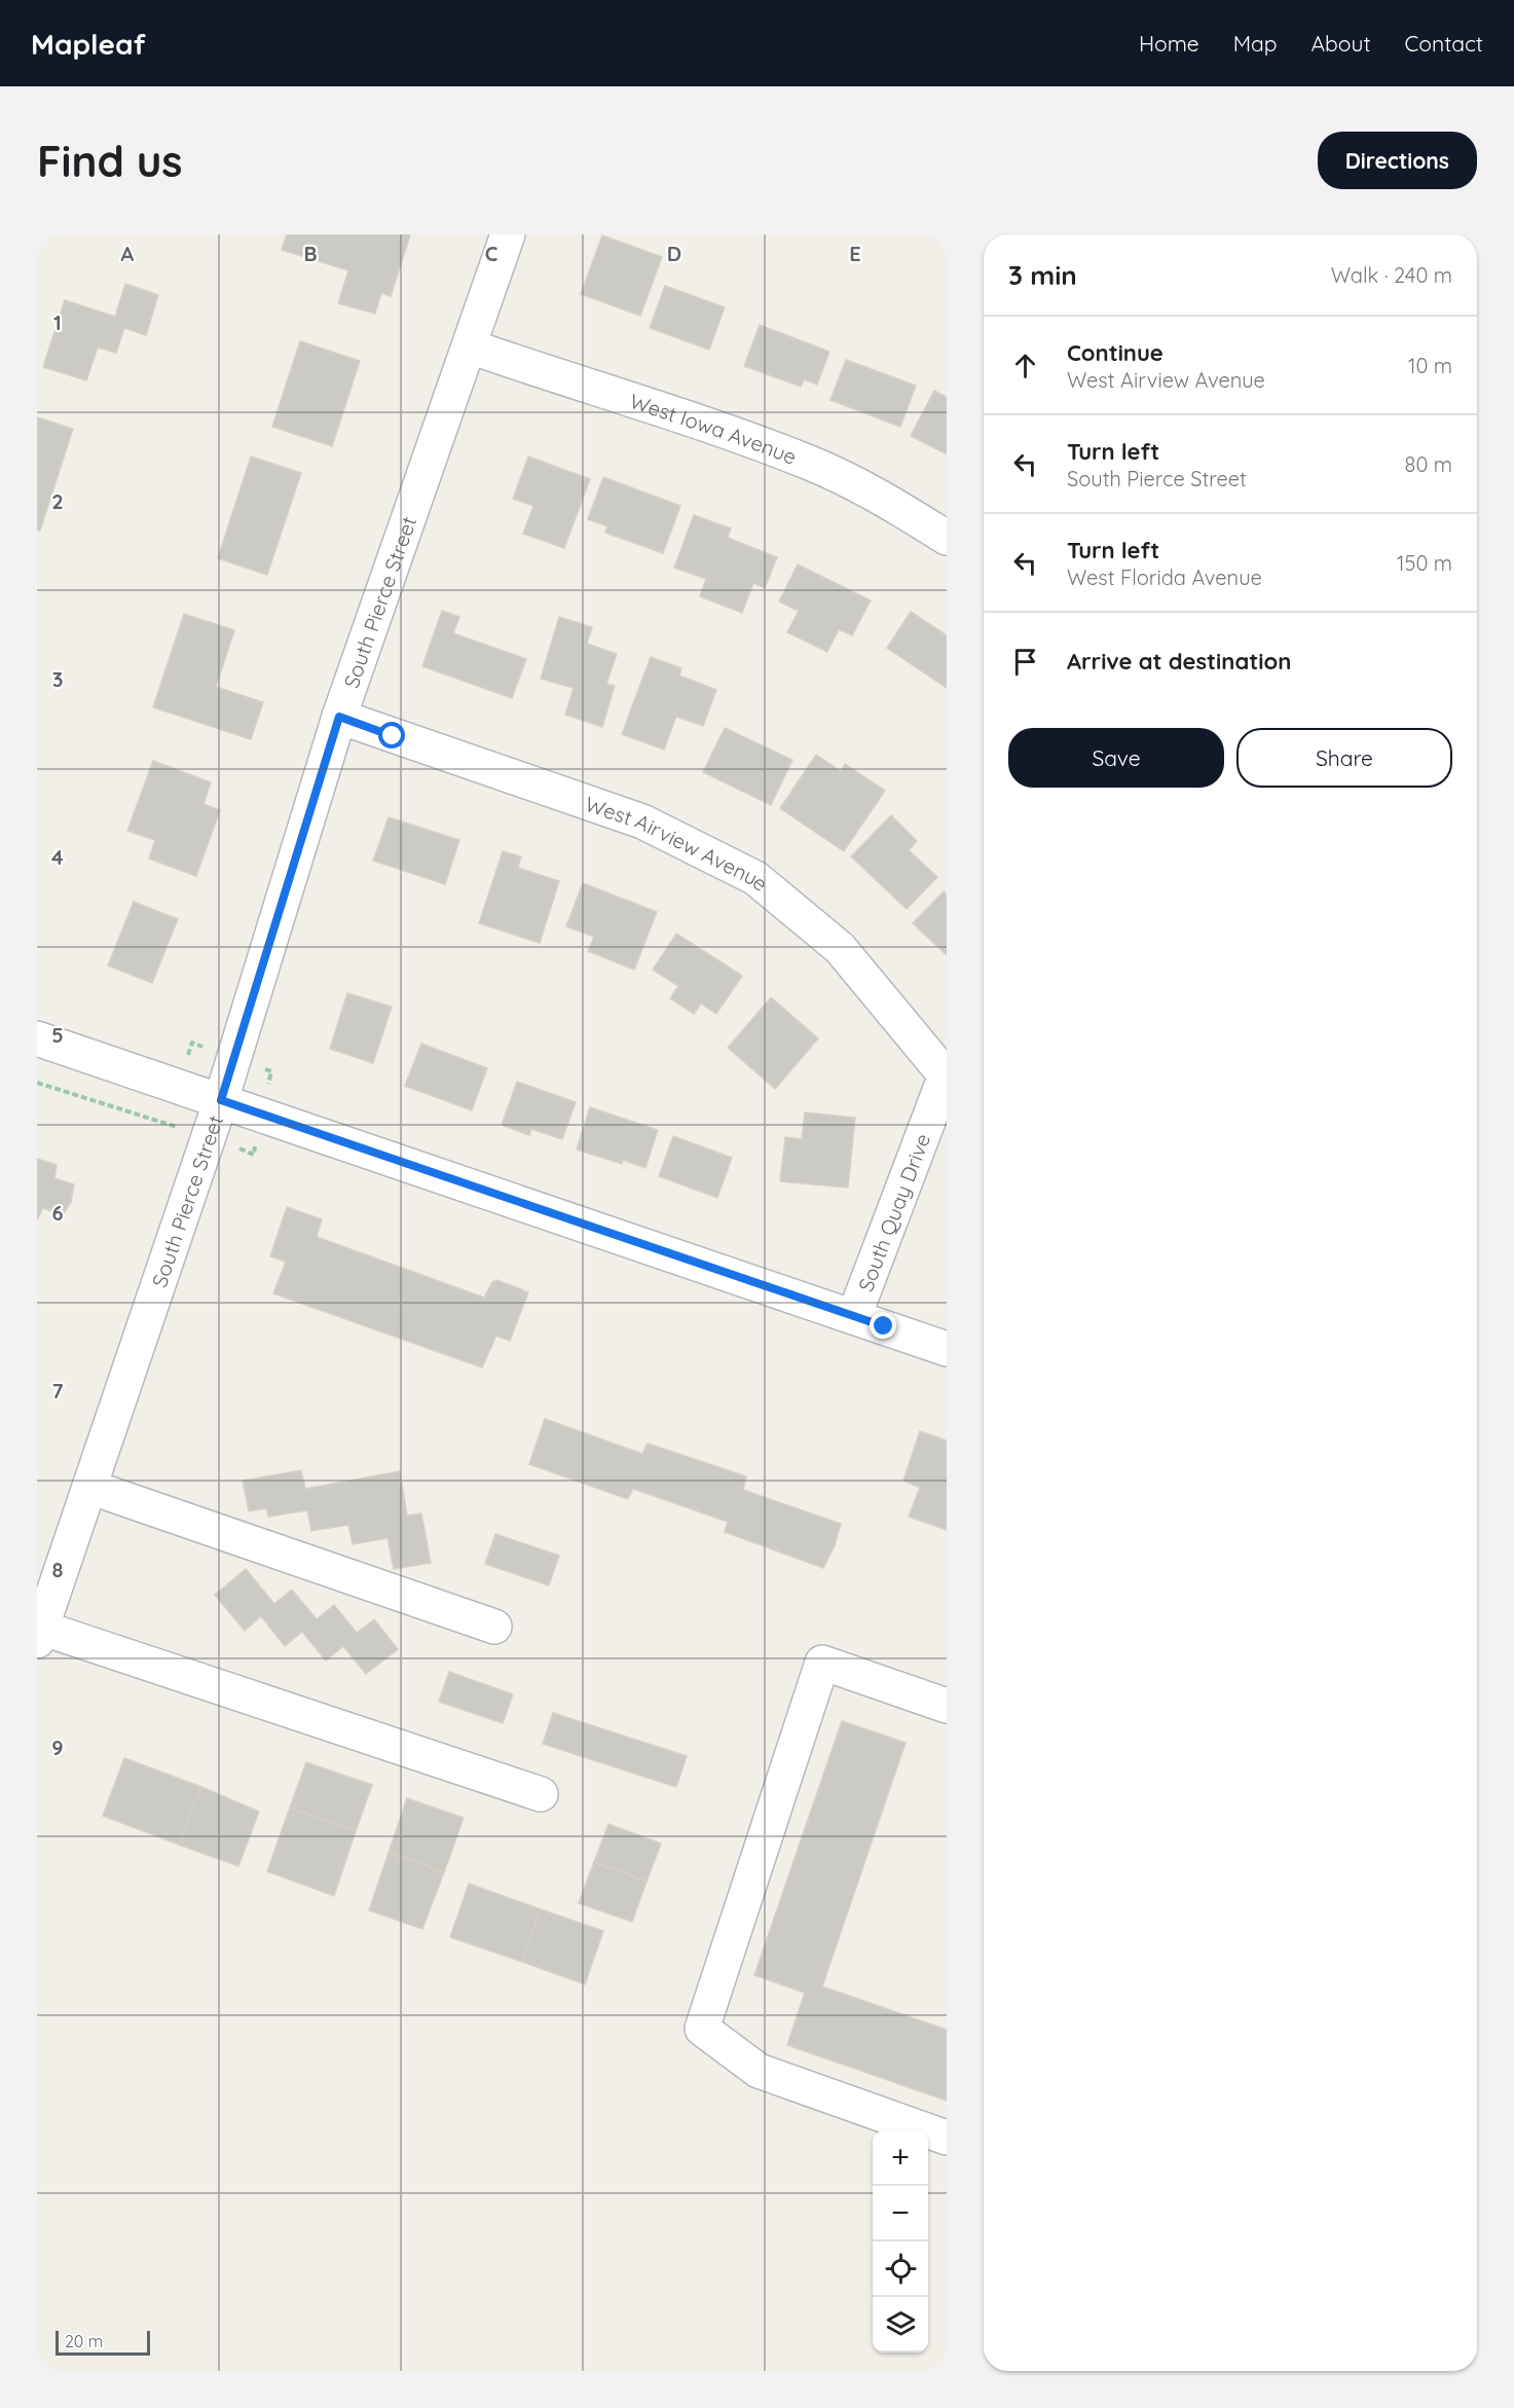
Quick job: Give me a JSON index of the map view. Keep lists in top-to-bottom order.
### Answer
{
  "streets": {
    "street": [
      "West Iowa Avenue",
      "South Pierce Street",
      "West Airview Avenue",
      "South Quay Drive"
    ]
  },
  "crossings": [
    ["West Iowa Avenue", "South Pierce Street"],
    ["South Pierce Street", "West Airview Avenue"],
    ["West Airview Avenue", "South Quay Drive"]
  ],
  "scale_bar": "20 m",
  "page": {
    "header": "Mapleaf",
    "nav": [
      "Home",
      "Map",
      "About",
      "Contact"
    ],
    "buttons": [
      "Directions",
      ["Save", "Share"]
    ],
    "title": "Find us",
    "heading": ["3 min", "Walk · 240 m"],
    "list": [
      ["Continue", "West Airview Avenue", "10 m"],
      ["Turn left", "South Pierce Street", "80 m"],
      ["Turn left", "West Florida Avenue", "150 m"],
      "Arrive at destination"
    ],
    "map_buttons": ["+", "−"],
    "scale": "20 m"
  },
  "grid": {
    "columns": [
      "A",
      "B",
      "C",
      "D",
      "E"
    ],
    "rows": [
      "1",
      "2",
      "3",
      "4",
      "5",
      "6",
      "7",
      "8",
      "9"
    ]
  }
}
